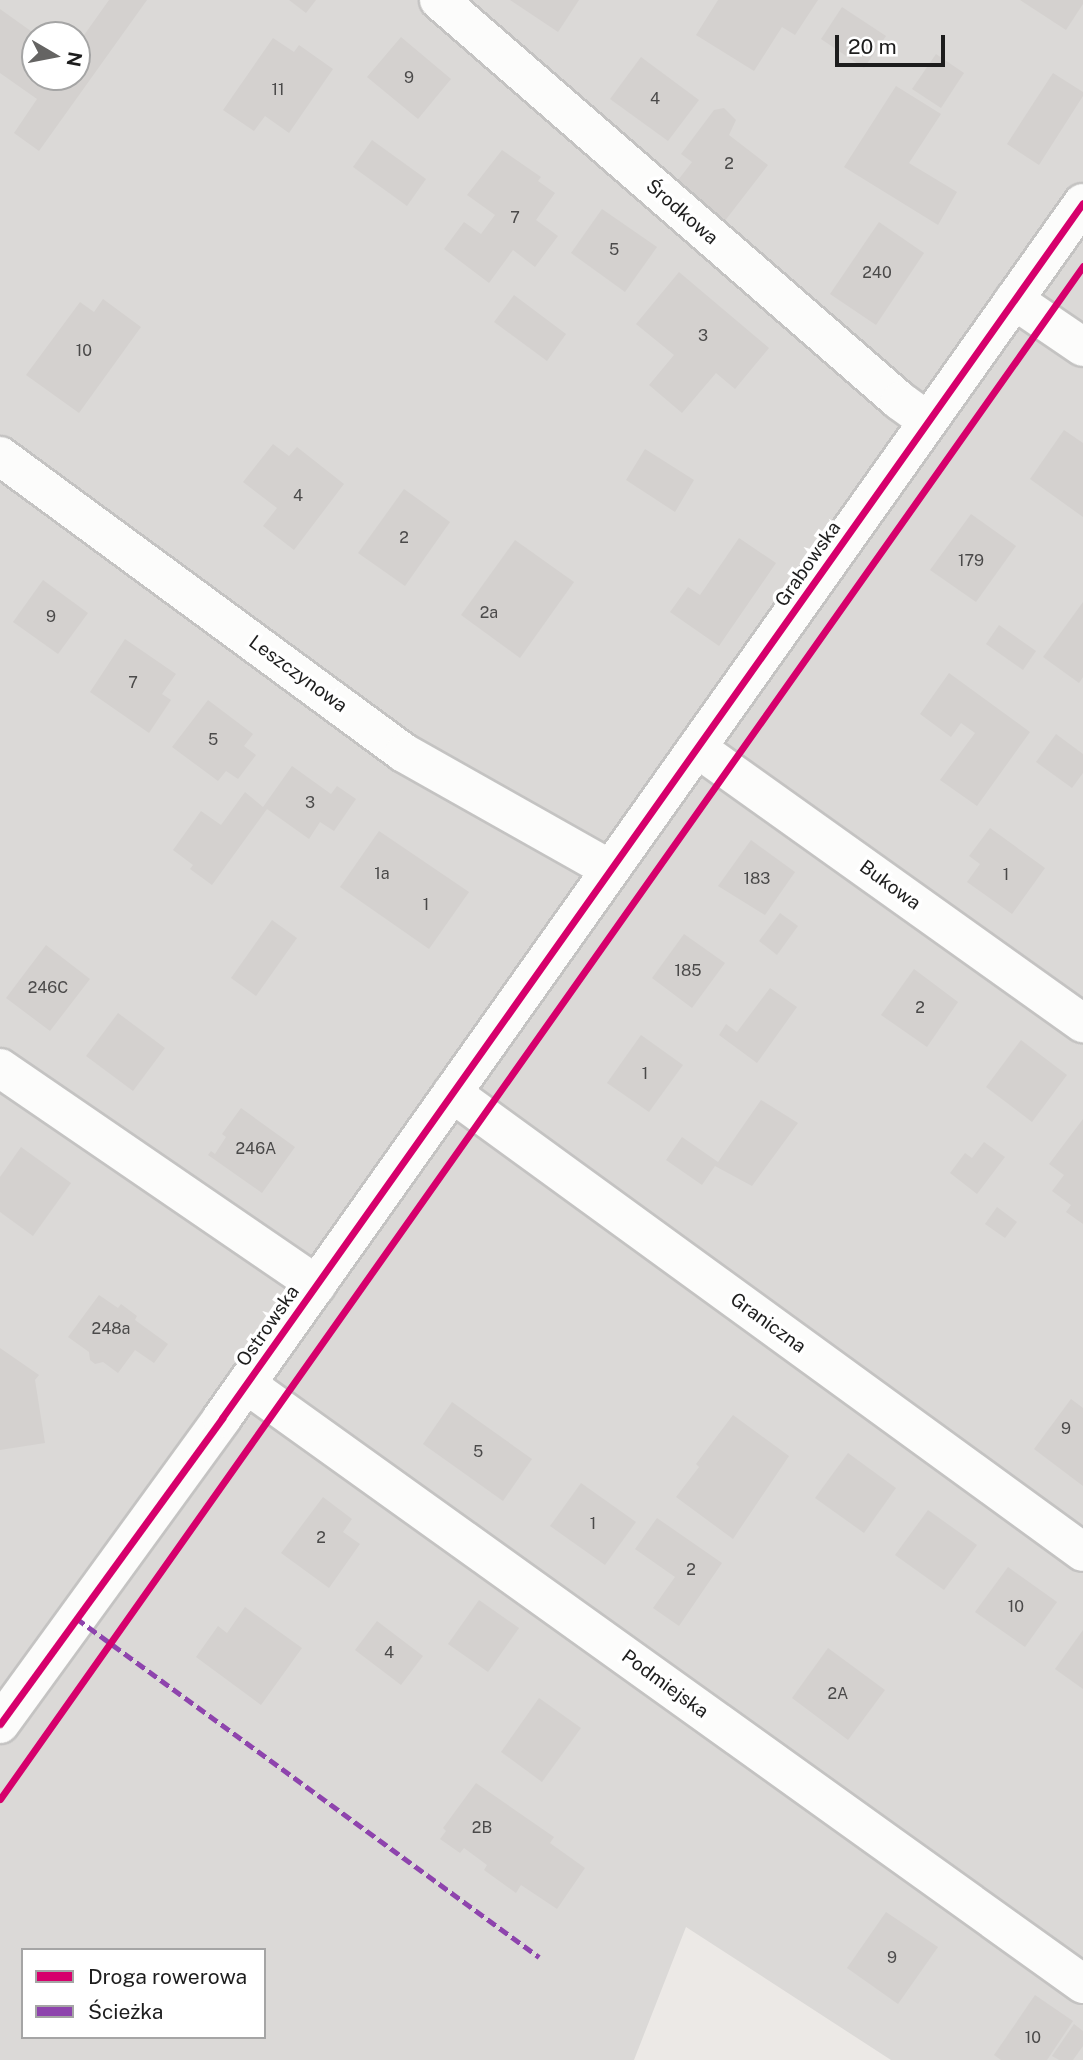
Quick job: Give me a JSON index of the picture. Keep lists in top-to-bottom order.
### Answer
{
  "streets": {
    "street": [
      "Środkowa",
      "Grabowska",
      "Leszczynowa",
      "Bukowa",
      "Graniczna",
      "Ostrowska",
      "Podmiejska"
    ]
  },
  "crossings": [
    ["Środkowa", "Grabowska"],
    ["Grabowska", "Leszczynowa"],
    ["Grabowska", "Bukowa"],
    ["Grabowska", "Ostrowska"],
    ["Graniczna", "Ostrowska"],
    ["Ostrowska", "Podmiejska"]
  ],
  "house_numbers": [
    "9",
    "11",
    "4",
    "2",
    "7",
    "5",
    "240",
    "3",
    "10",
    "4",
    "2",
    "179",
    "2a",
    "9",
    "7",
    "5",
    "3",
    "1a",
    "1",
    "183",
    "1",
    "185",
    "246C",
    "2",
    "1",
    "246A",
    "248a",
    "9",
    "5",
    "1",
    "2",
    "2",
    "10",
    "4",
    "2A",
    "2B",
    "9",
    "10"
  ],
  "legend": ["Droga rowerowa", "Ścieżka"],
  "scale_bar": "20 m",
  "north": "right"
}
